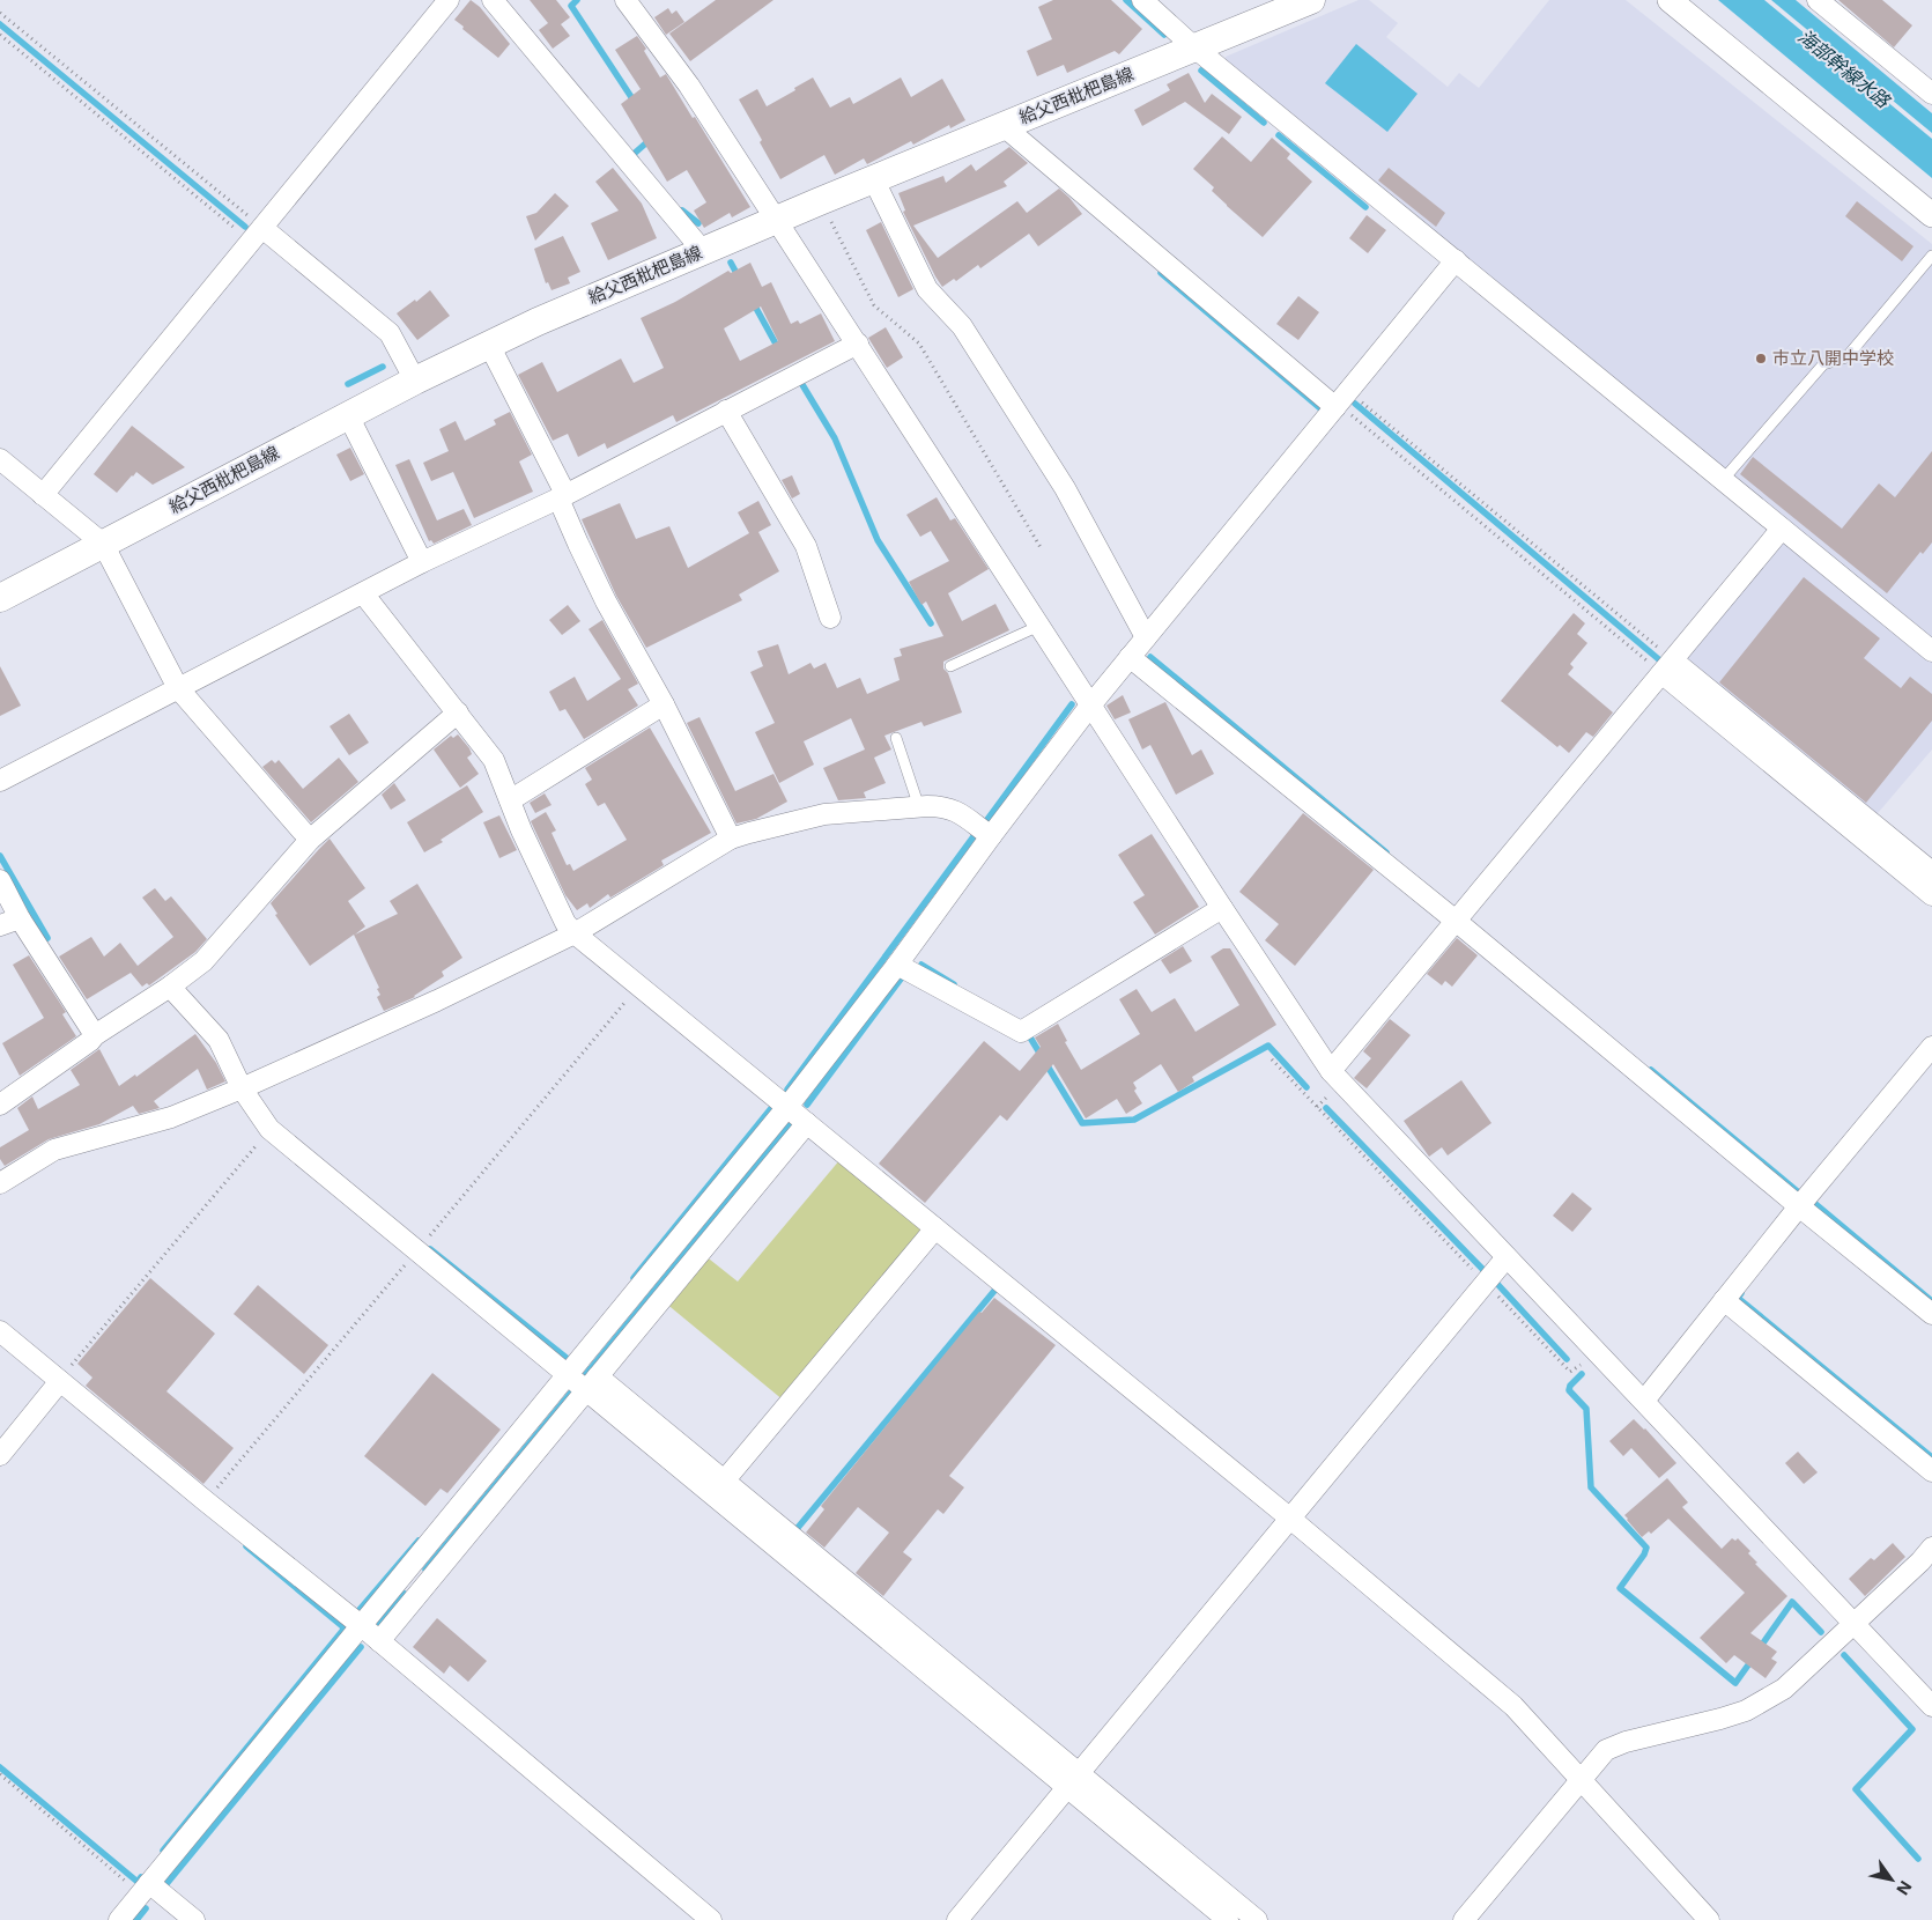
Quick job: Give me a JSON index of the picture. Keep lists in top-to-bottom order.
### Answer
{
  "streets": {
    "main road": ["給父西枇杷島線"]
  },
  "water": ["海部幹線水路"],
  "places": ["市立八開中学校"],
  "north": "bottom right"
}
